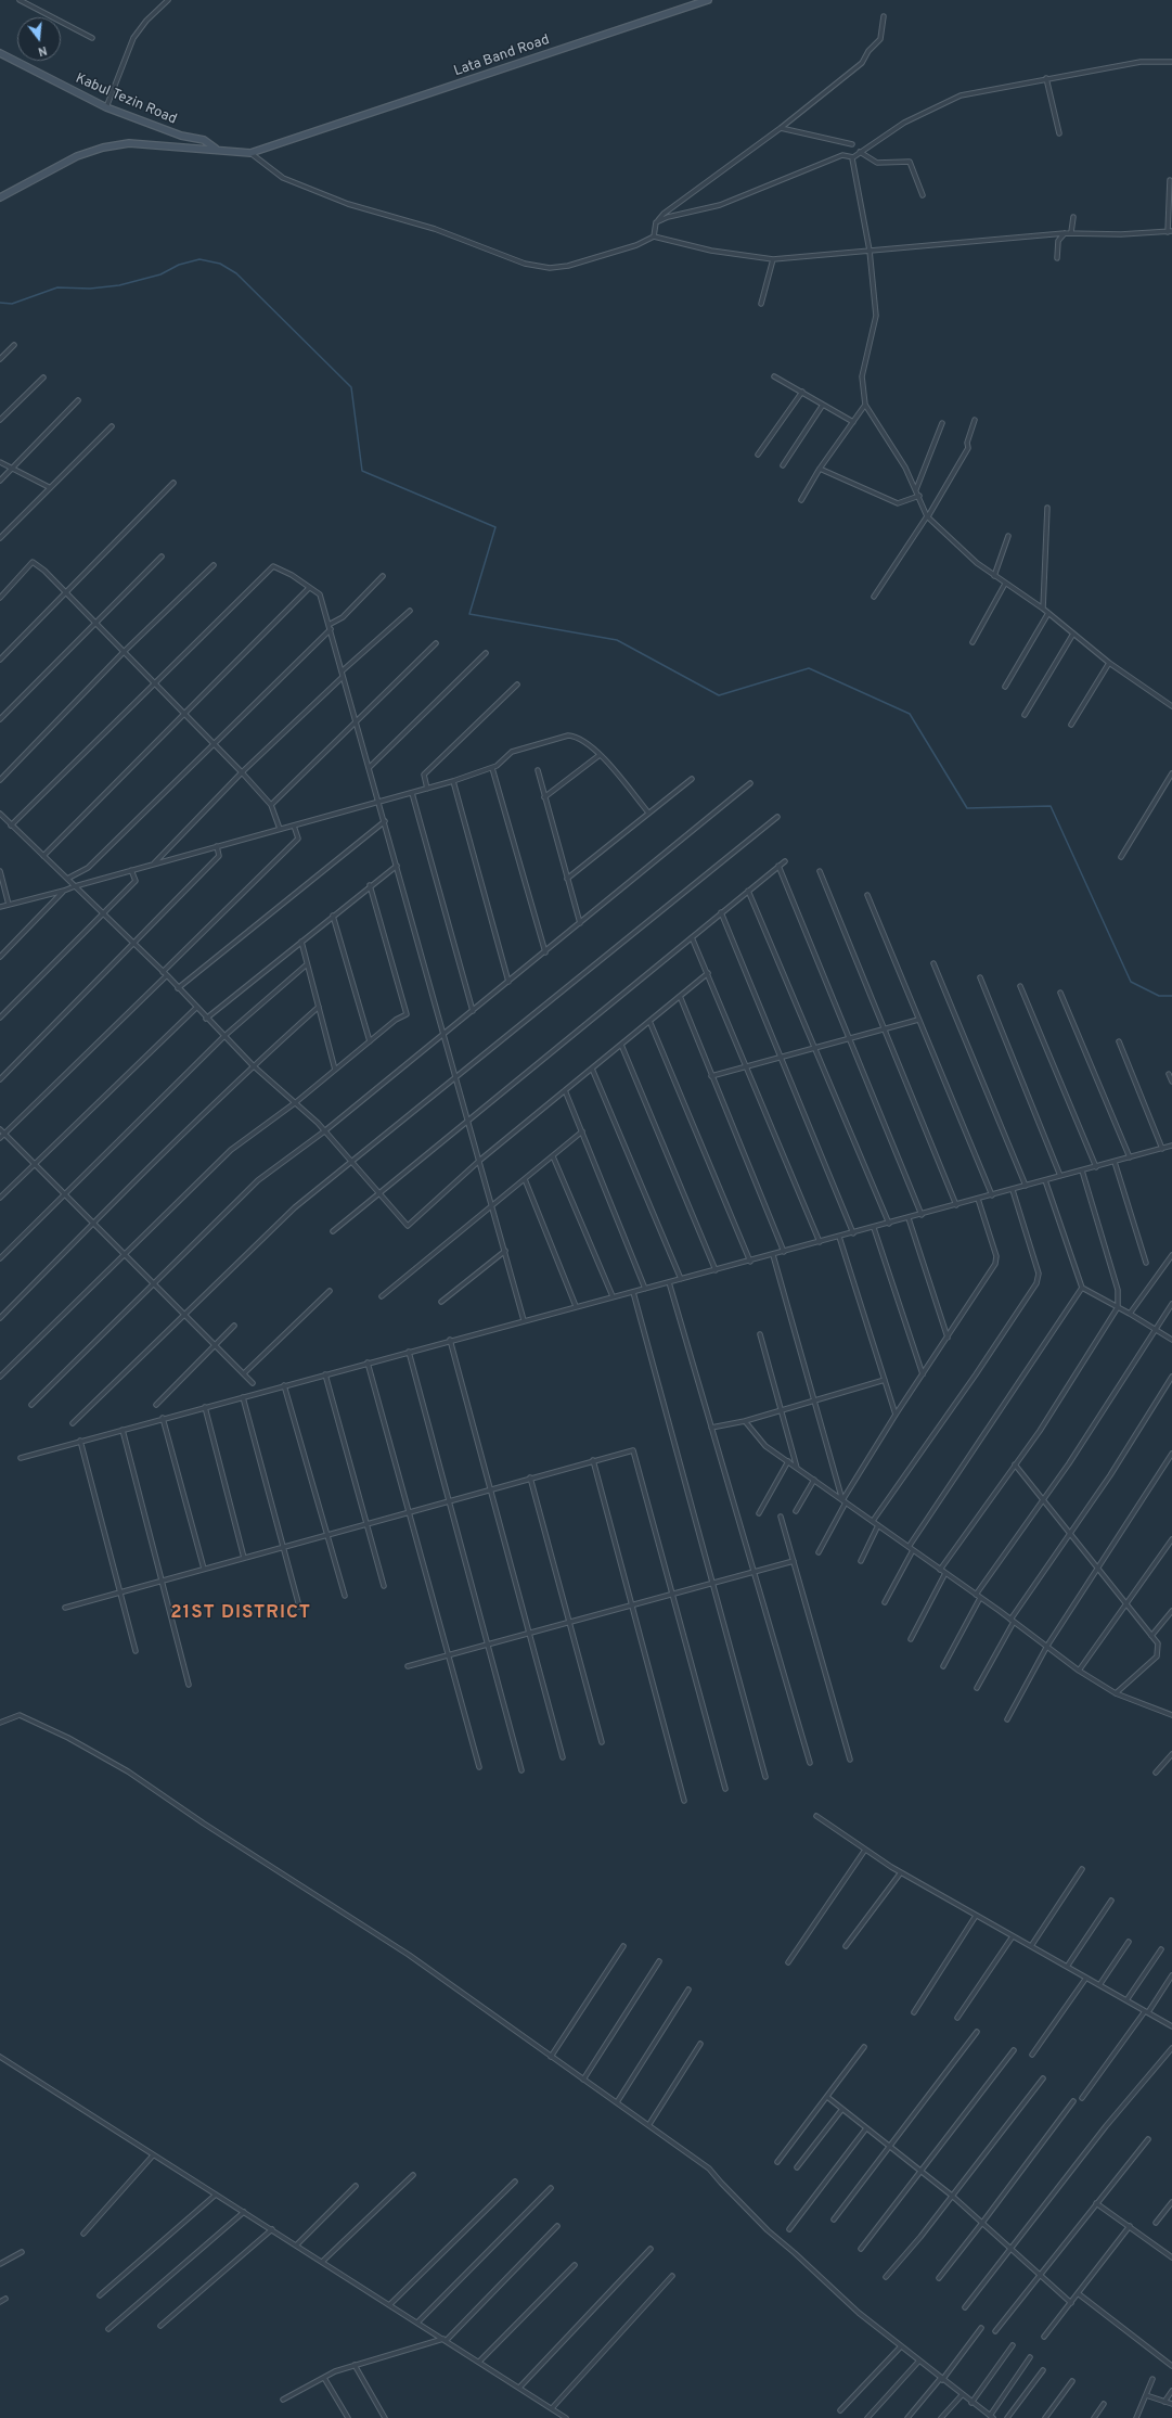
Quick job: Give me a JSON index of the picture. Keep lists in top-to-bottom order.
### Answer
{
  "streets": {
    "main road": ["Lata Band Road", "Kabul Tezin Road"]
  },
  "districts": ["21ST DISTRICT"],
  "north": "bottom"
}
